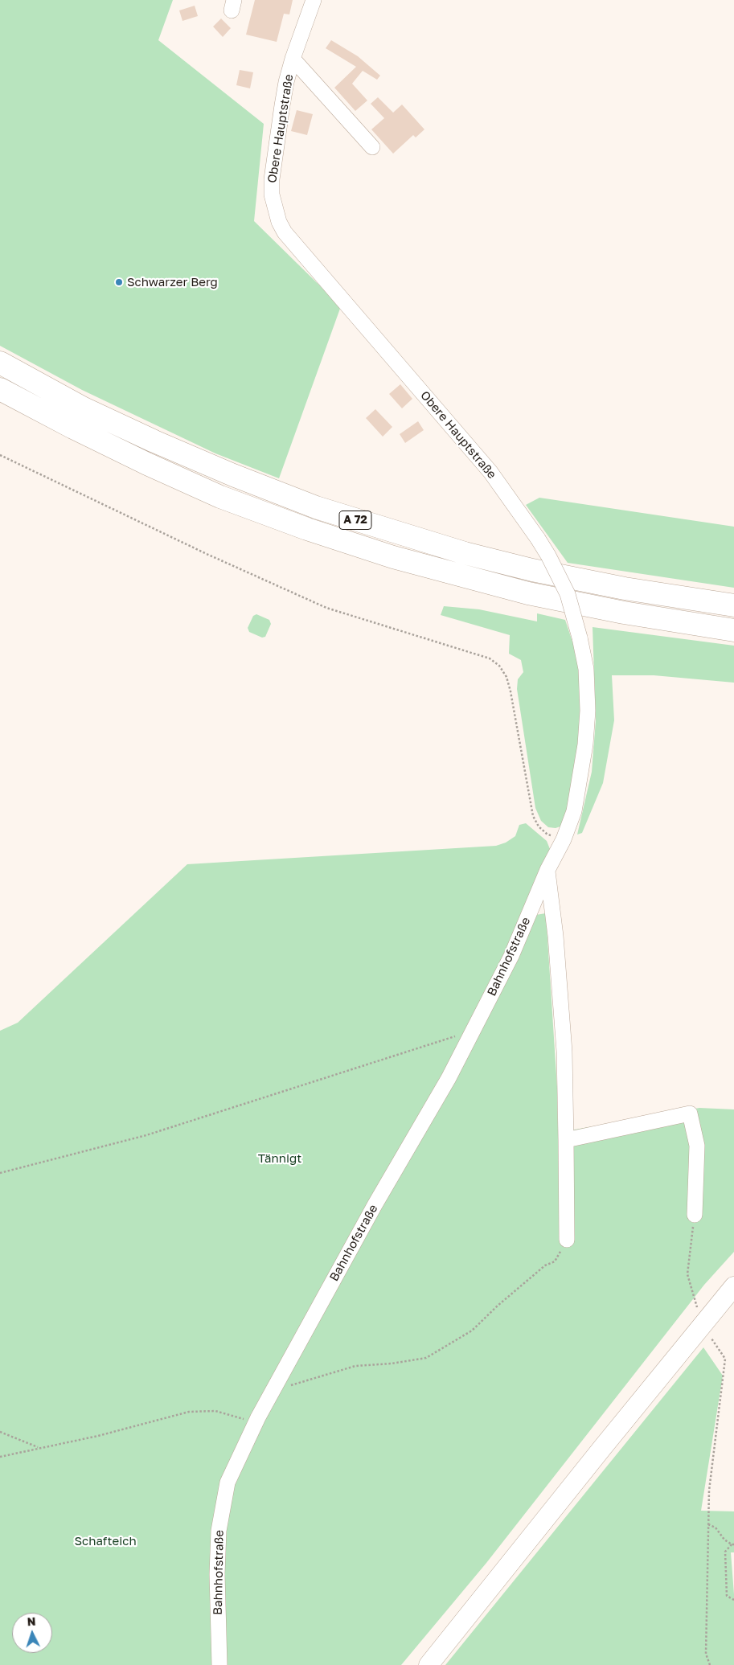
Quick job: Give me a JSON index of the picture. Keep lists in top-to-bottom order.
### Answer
{
  "streets": {
    "highway": ["A 72"],
    "street": ["Obere Hauptstraße", "Bahnhofstraße"]
  },
  "crossings": [
    ["Obere Hauptstraße", "Bahnhofstraße"]
  ],
  "parks": ["Tännigt", "Schafteich"],
  "places": ["Schwarzer Berg"],
  "north": "top"
}
